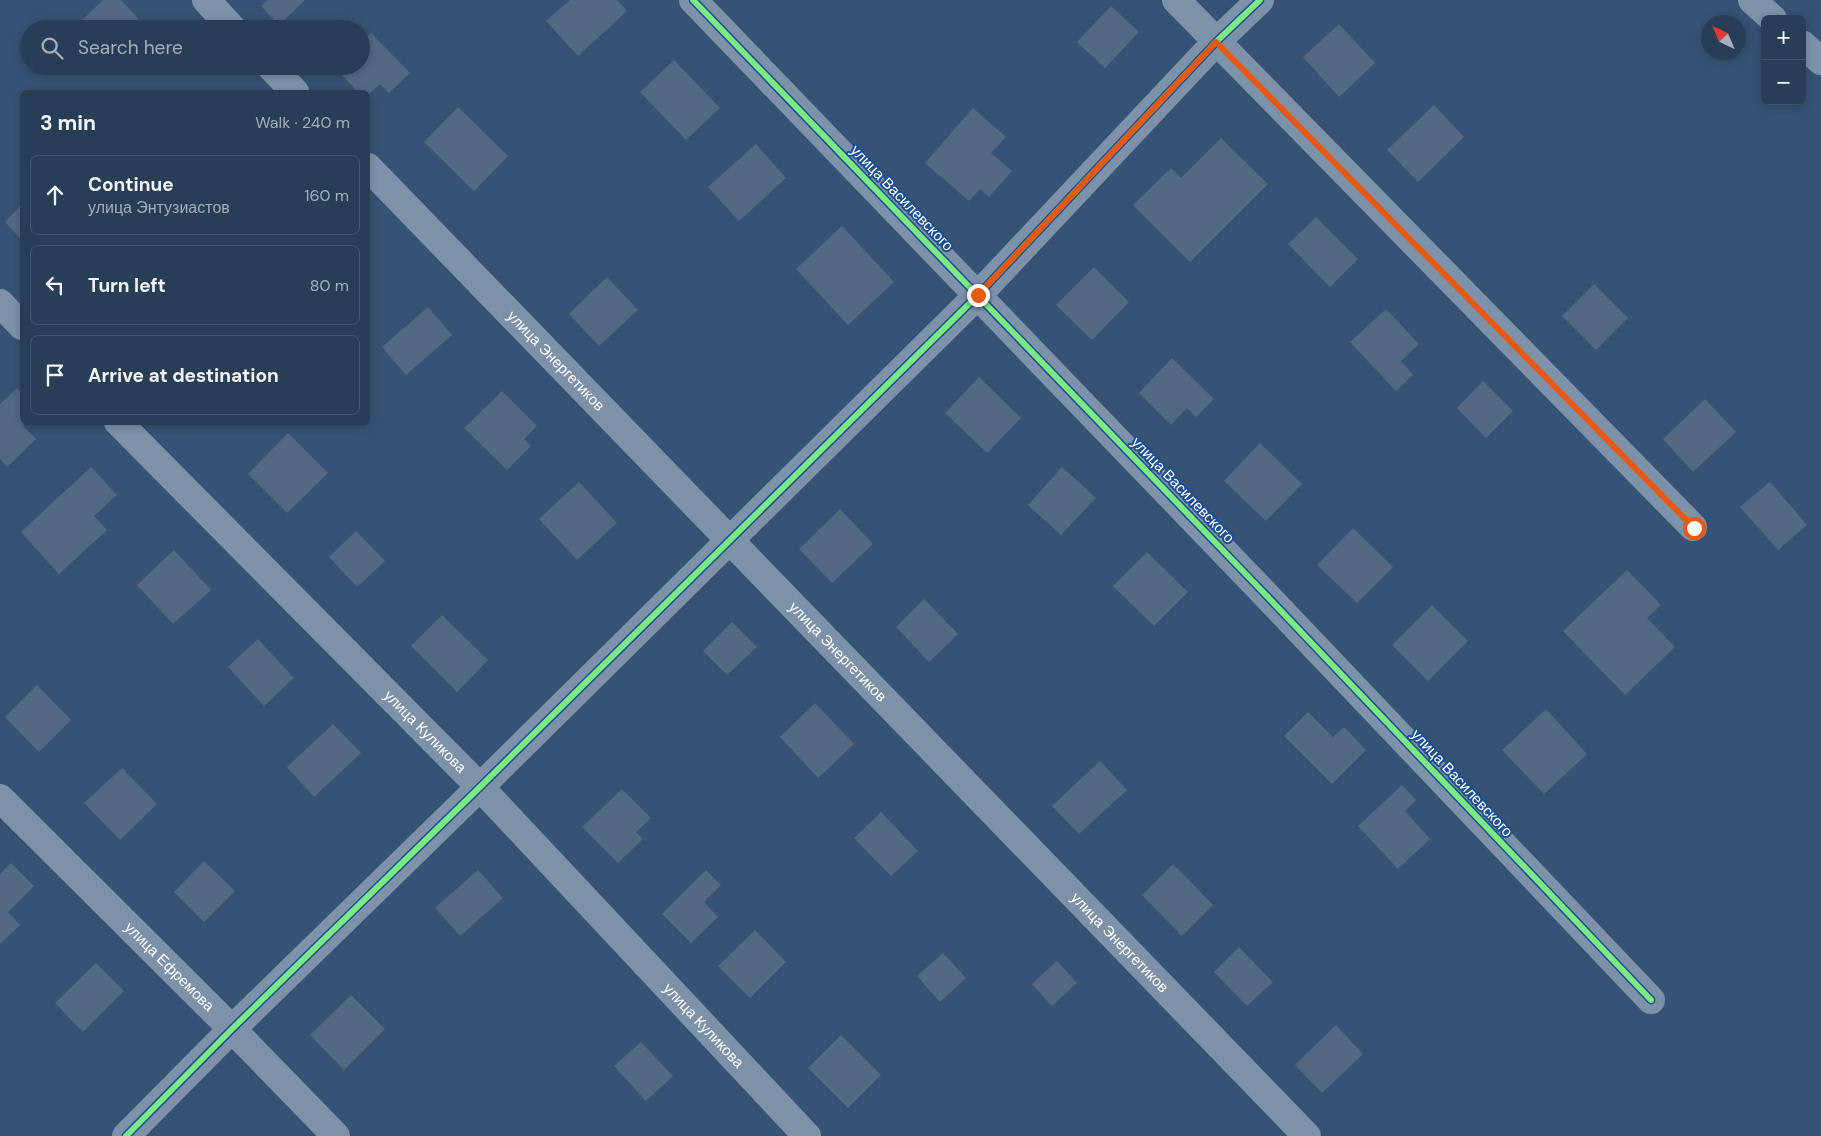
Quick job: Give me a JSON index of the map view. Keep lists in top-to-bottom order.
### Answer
{
  "streets": {
    "street": [
      "улица Василевского",
      "улица Энергетиков",
      "улица Куликова",
      "улица Ефремова"
    ]
  },
  "north": "top left",
  "page": {
    "map_buttons": ["+", "−"],
    "search": "Search here",
    "heading": ["3 min", "Walk · 240 m"],
    "list": [
      ["Continue", "улица Энтузиастов", "160 m"],
      ["Turn left", "80 m"],
      "Arrive at destination"
    ]
  }
}
